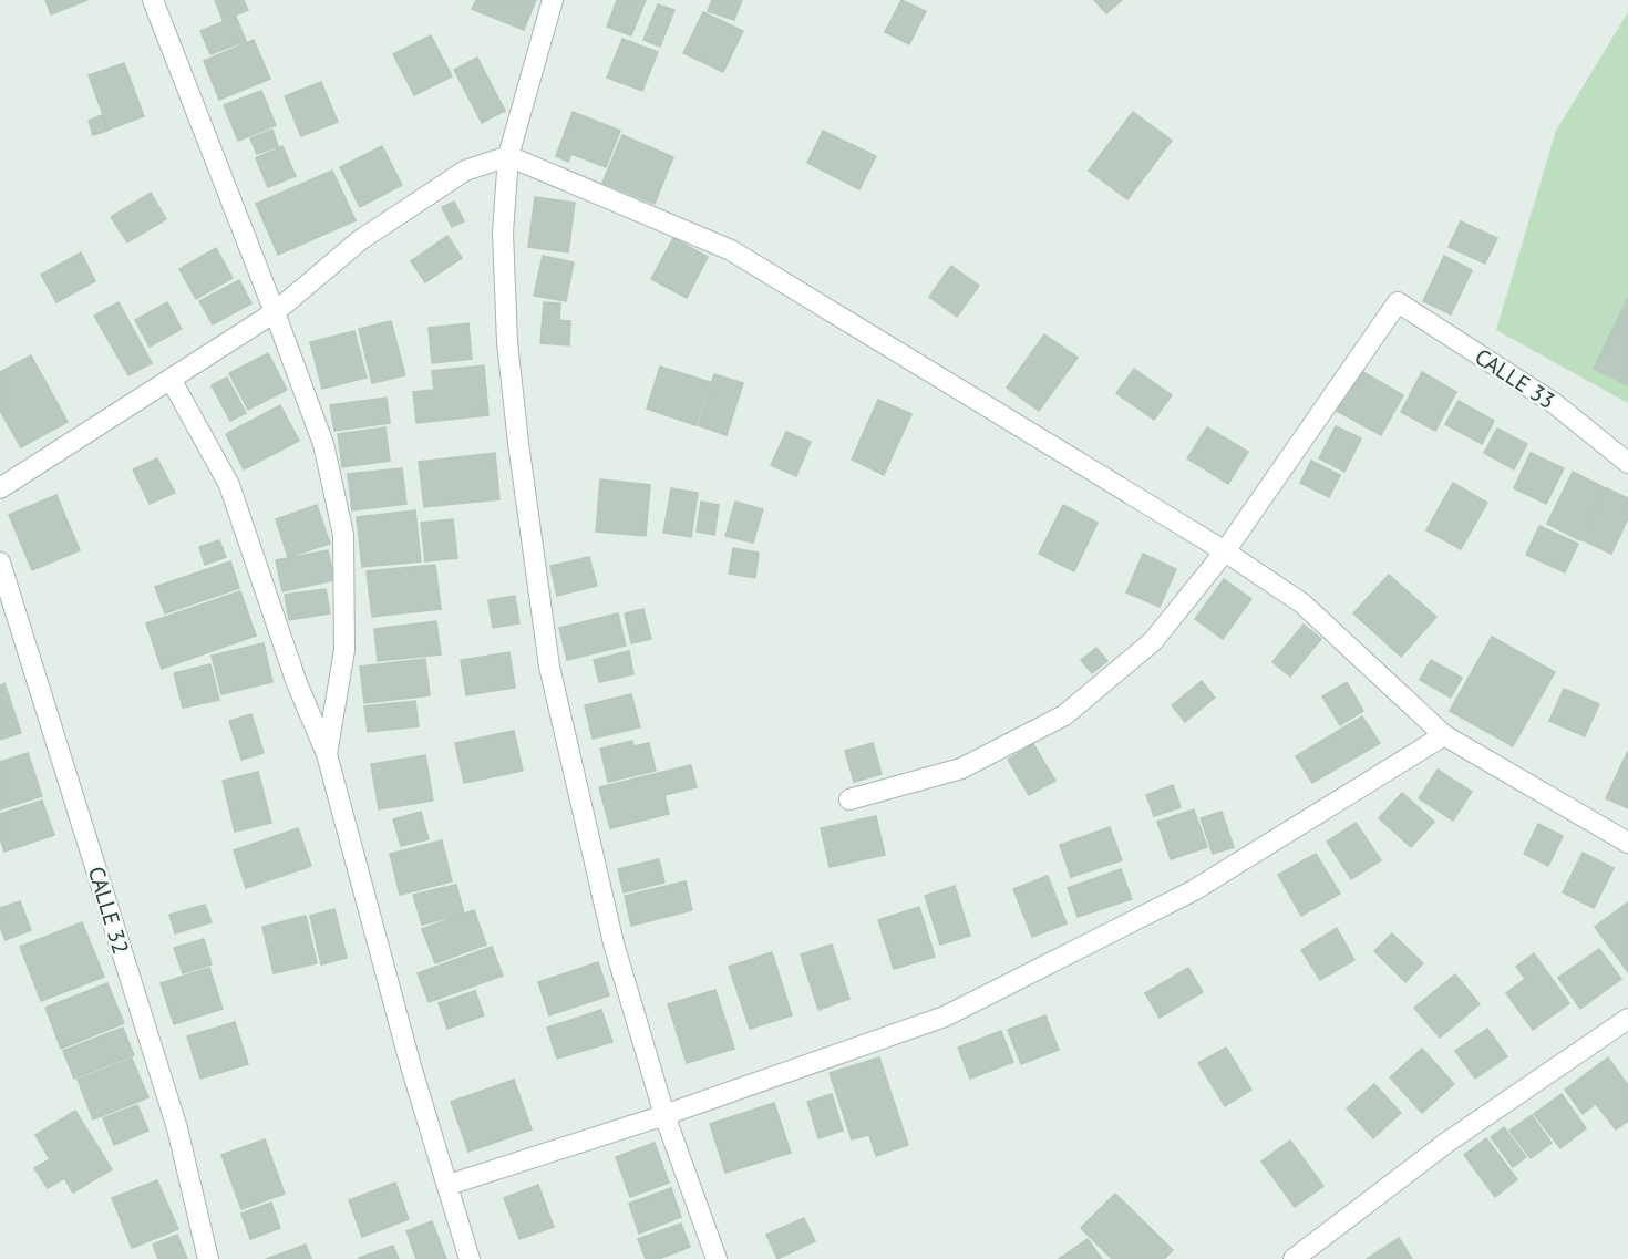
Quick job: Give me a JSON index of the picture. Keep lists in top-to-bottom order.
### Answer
{
  "streets": {
    "street": ["CALLE 33", "CALLE 32"]
  }
}
